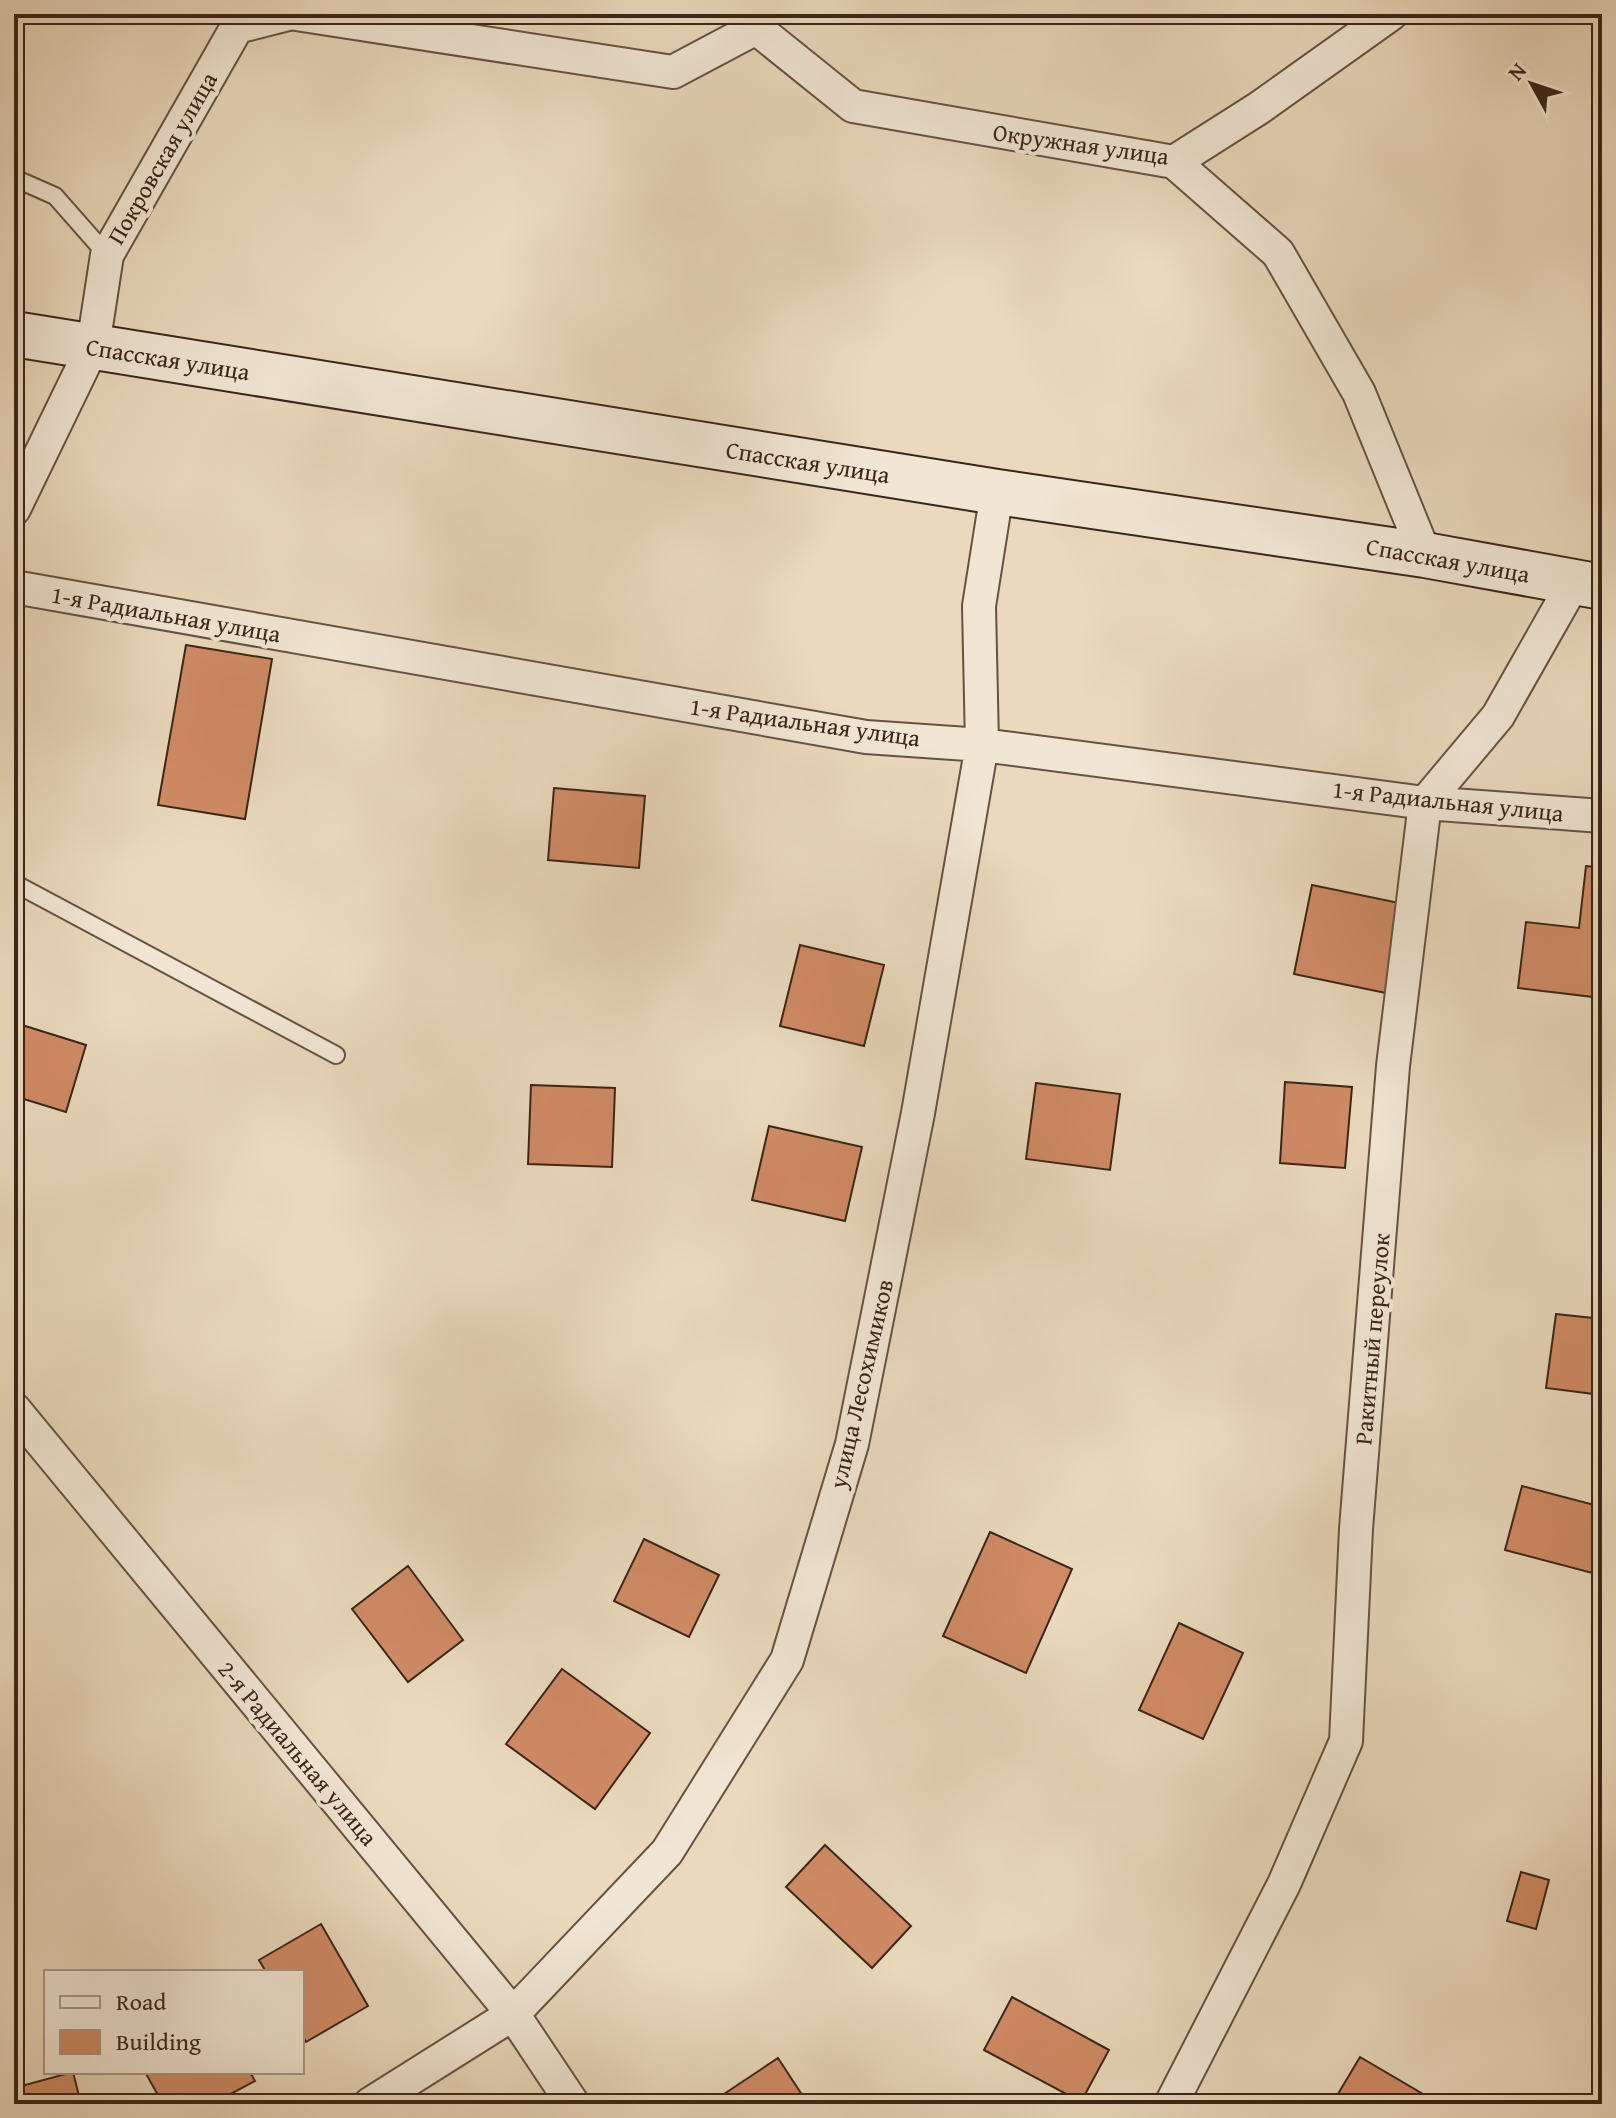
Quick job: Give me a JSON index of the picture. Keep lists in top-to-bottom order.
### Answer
{
  "streets": {
    "street": [
      "Окружная улица",
      "Покровская улица",
      "Спасская улица",
      "1-я Радиальная улица",
      "Ракитный переулок",
      "улица Лесохимиков",
      "2-я Радиальная улица"
    ]
  },
  "crossings": [
    ["Покровская улица", "Спасская улица"],
    ["Спасская улица", "улица Лесохимиков"],
    ["1-я Радиальная улица", "Ракитный переулок"],
    ["1-я Радиальная улица", "улица Лесохимиков"],
    ["улица Лесохимиков", "2-я Радиальная улица"]
  ],
  "legend": ["Road", "Building"],
  "north": "top left"
}
